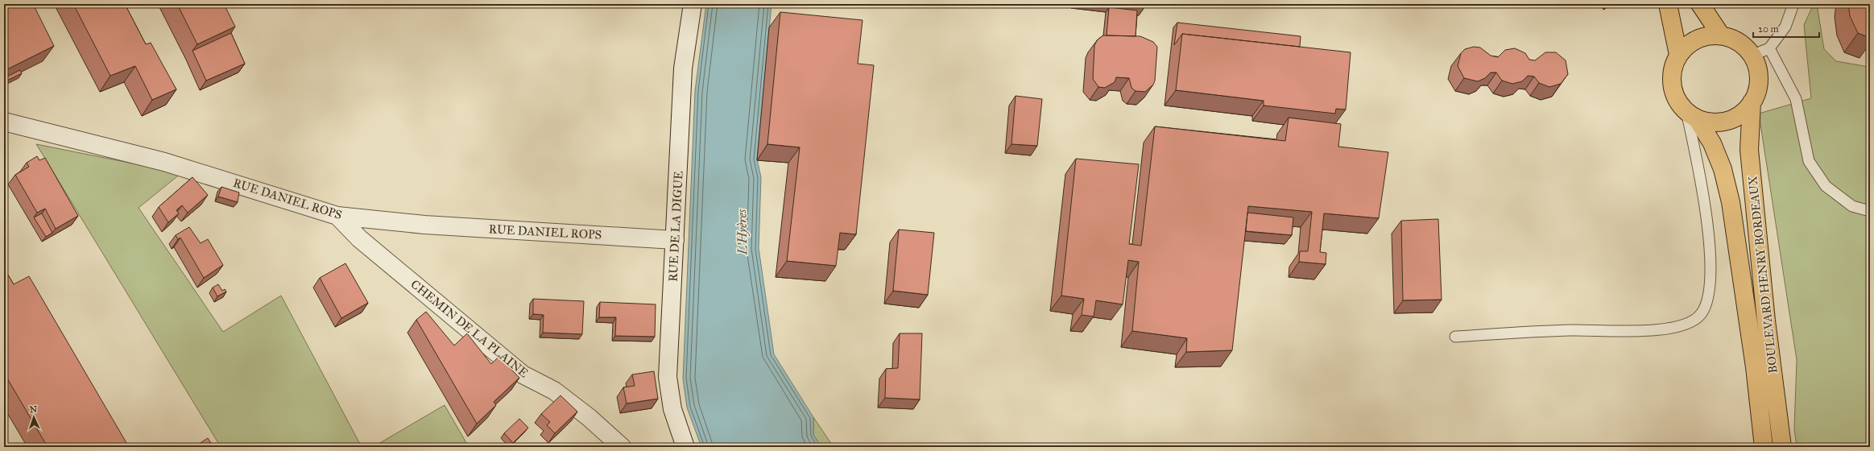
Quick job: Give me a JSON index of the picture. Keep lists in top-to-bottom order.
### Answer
{
  "streets": {
    "main road": ["BOULEVARD HENRY BORDEAUX"],
    "street": ["RUE DANIEL ROPS", "RUE DE LA DIGUE", "CHEMIN DE LA PLAINE"]
  },
  "crossings": [
    ["RUE DANIEL ROPS", "RUE DE LA DIGUE"],
    ["RUE DANIEL ROPS", "CHEMIN DE LA PLAINE"]
  ],
  "water": ["L'Hyères"],
  "scale_bar": "20 m",
  "north": "top"
}
